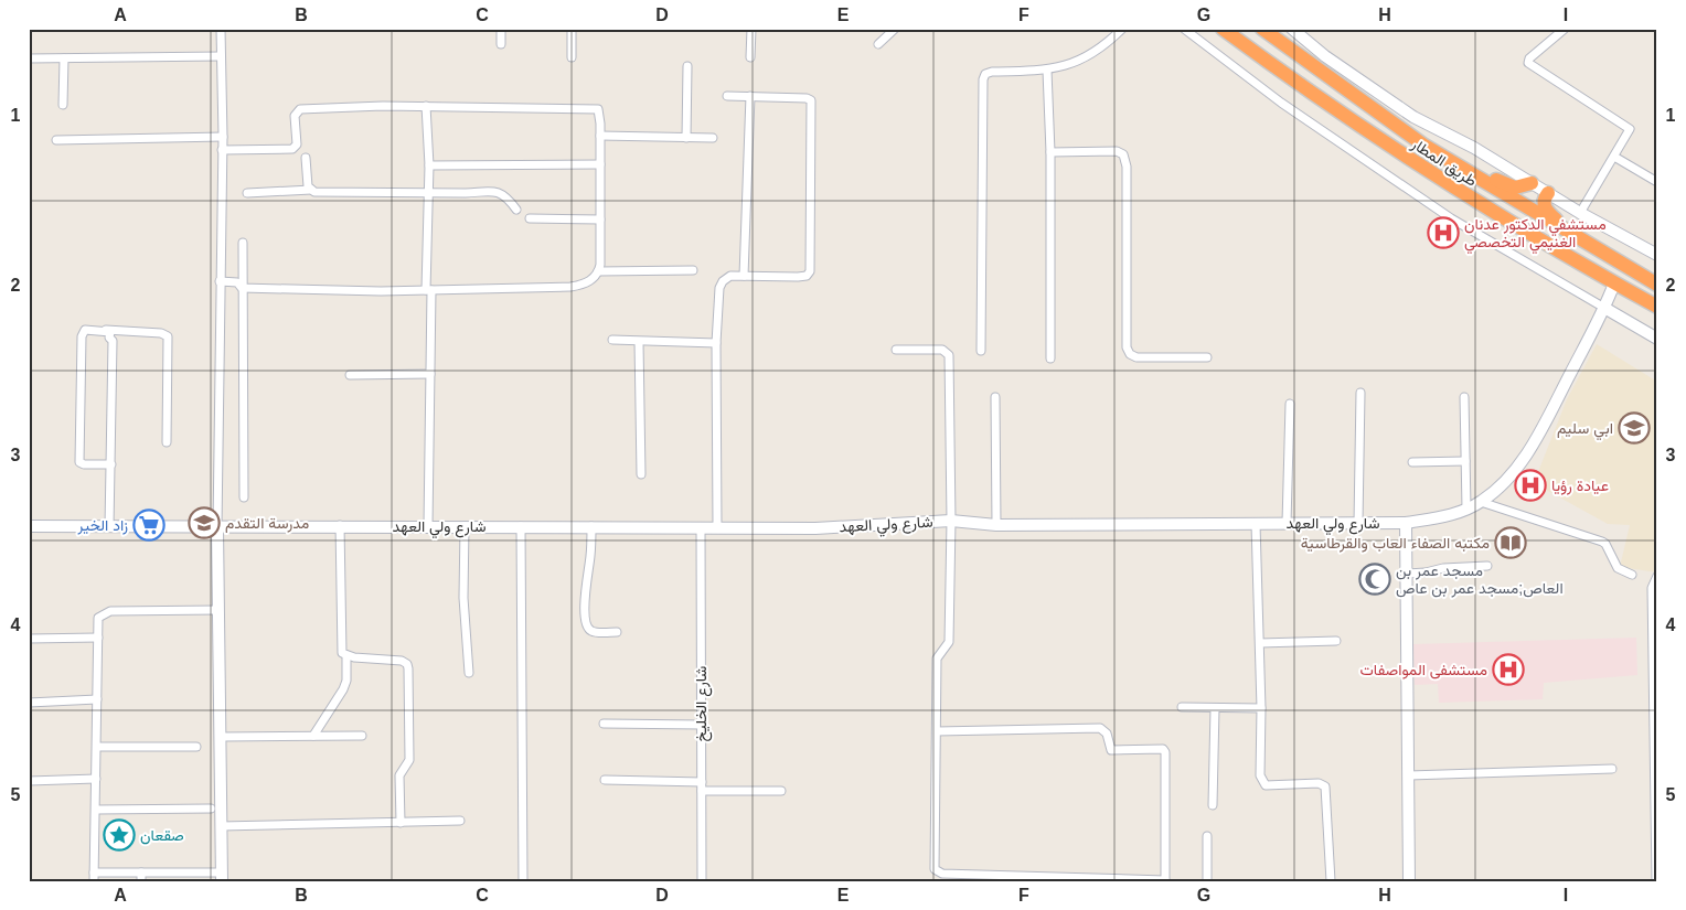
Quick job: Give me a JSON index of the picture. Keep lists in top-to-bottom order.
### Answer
{
  "streets": {
    "highway": ["طريق المطار"],
    "main road": ["شارع ولي العهد"],
    "street": ["شارع الخليخ"]
  },
  "crossings": [
    ["طريق المطار", "شارع ولي العهد"],
    ["شارع ولي العهد", "شارع الخليخ"]
  ],
  "places": {
    "hospital": ["مستشفي الدكتور عدنان الغنيمي التخصصي", "عيادة رؤيا", "مستشفى المواصفات"],
    "school or university": ["ابي سليم", "مدرسة التقدم"],
    "supermarket": ["زاد الخير"],
    "library": ["مكتبه الصفاء العاب والقرطاسية"],
    "mosque": ["مسجد عمر بن العاص;مسجد عمر بن عاص"],
    "place": ["صقعان"]
  },
  "grid": {
    "columns": [
      "A",
      "B",
      "C",
      "D",
      "E",
      "F",
      "G",
      "H",
      "I"
    ],
    "rows": [
      "1",
      "2",
      "3",
      "4",
      "5"
    ]
  }
}
